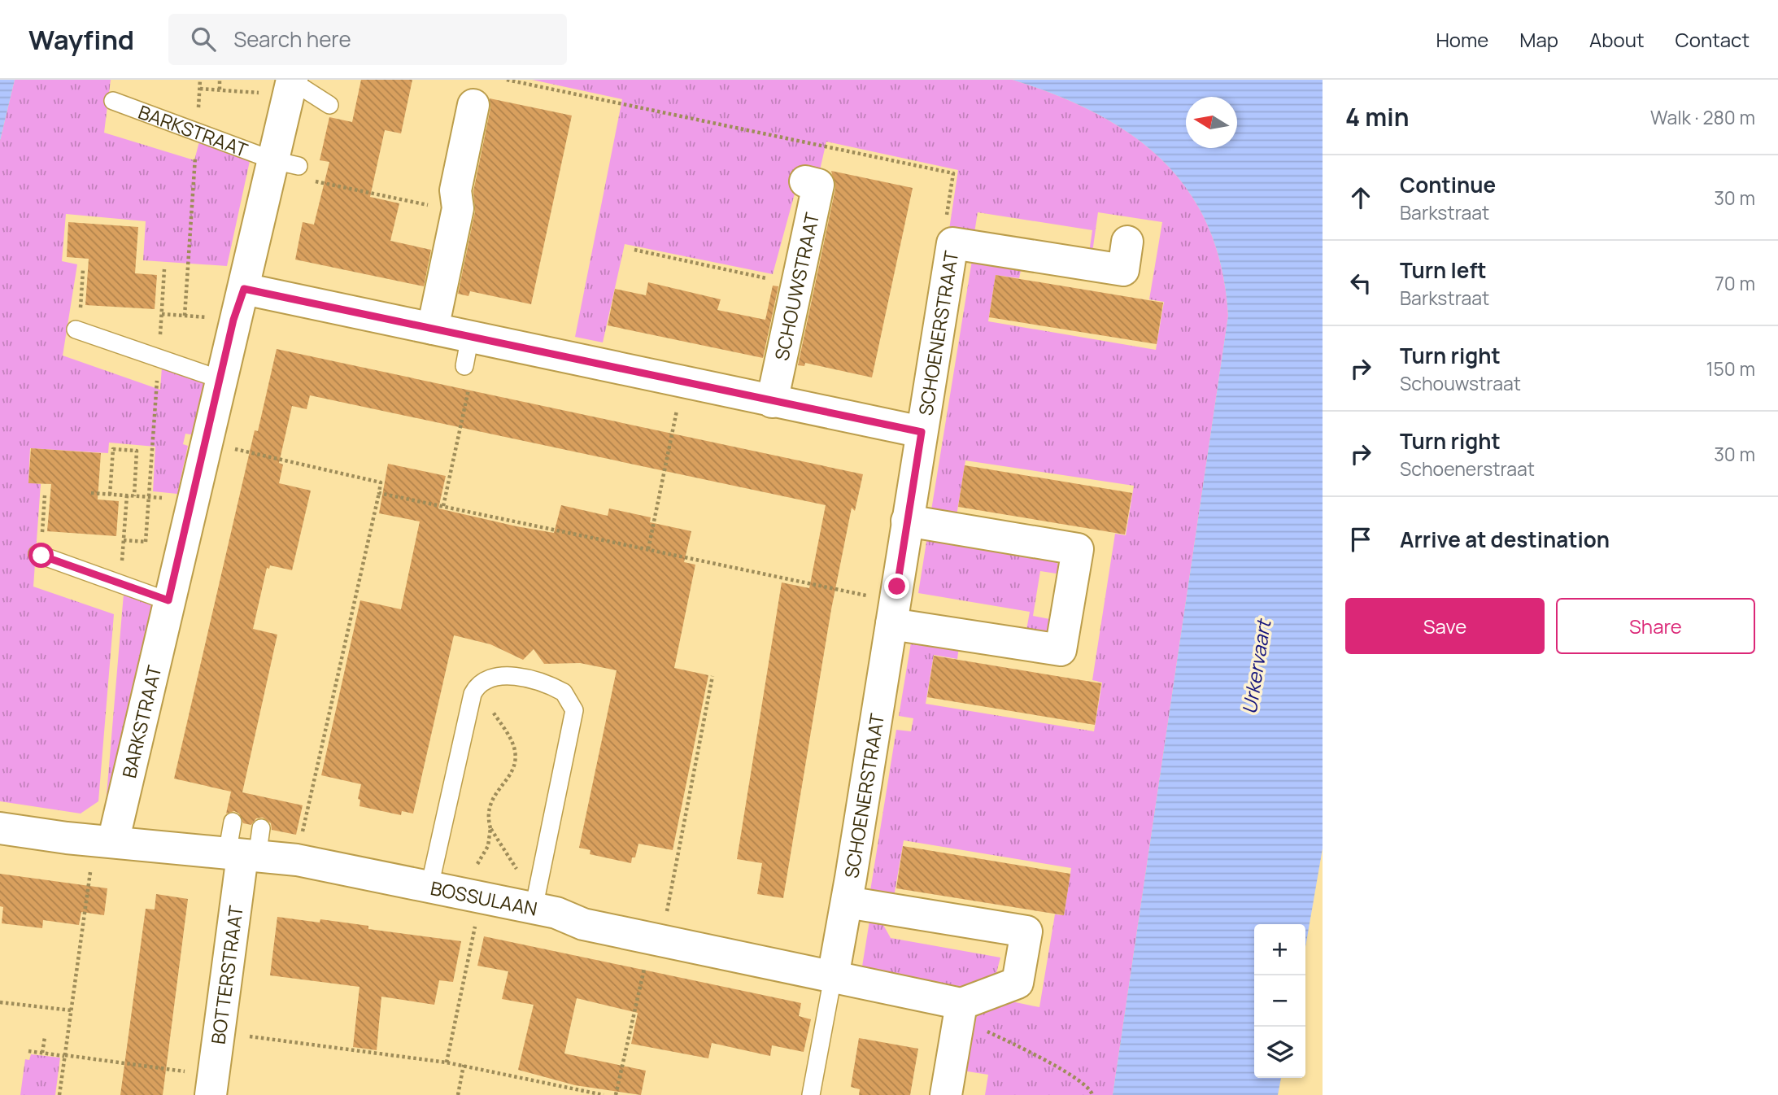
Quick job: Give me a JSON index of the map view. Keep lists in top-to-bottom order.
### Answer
{
  "streets": {
    "street": [
      "BARKSTRAAT",
      "SCHOUWSTRAAT",
      "SCHOENERSTRAAT",
      "BOSSULAAN",
      "BOTTERSTRAAT"
    ]
  },
  "crossings": [
    ["BARKSTRAAT", "BOSSULAAN"],
    ["SCHOENERSTRAAT", "BOSSULAAN"],
    ["BOSSULAAN", "BOTTERSTRAAT"]
  ],
  "water": ["Urkervaart"],
  "north": "left",
  "page": {
    "header": "Wayfind",
    "search": "Search here",
    "nav": [
      "Home",
      "Map",
      "About",
      "Contact"
    ],
    "heading": ["4 min", "Walk · 280 m"],
    "list": [
      ["Continue", "Barkstraat", "30 m"],
      ["Turn left", "Barkstraat", "70 m"],
      ["Turn right", "Schouwstraat", "150 m"],
      ["Turn right", "Schoenerstraat", "30 m"],
      "Arrive at destination"
    ],
    "buttons": ["Save", "Share"],
    "map_buttons": ["+", "−"]
  }
}
